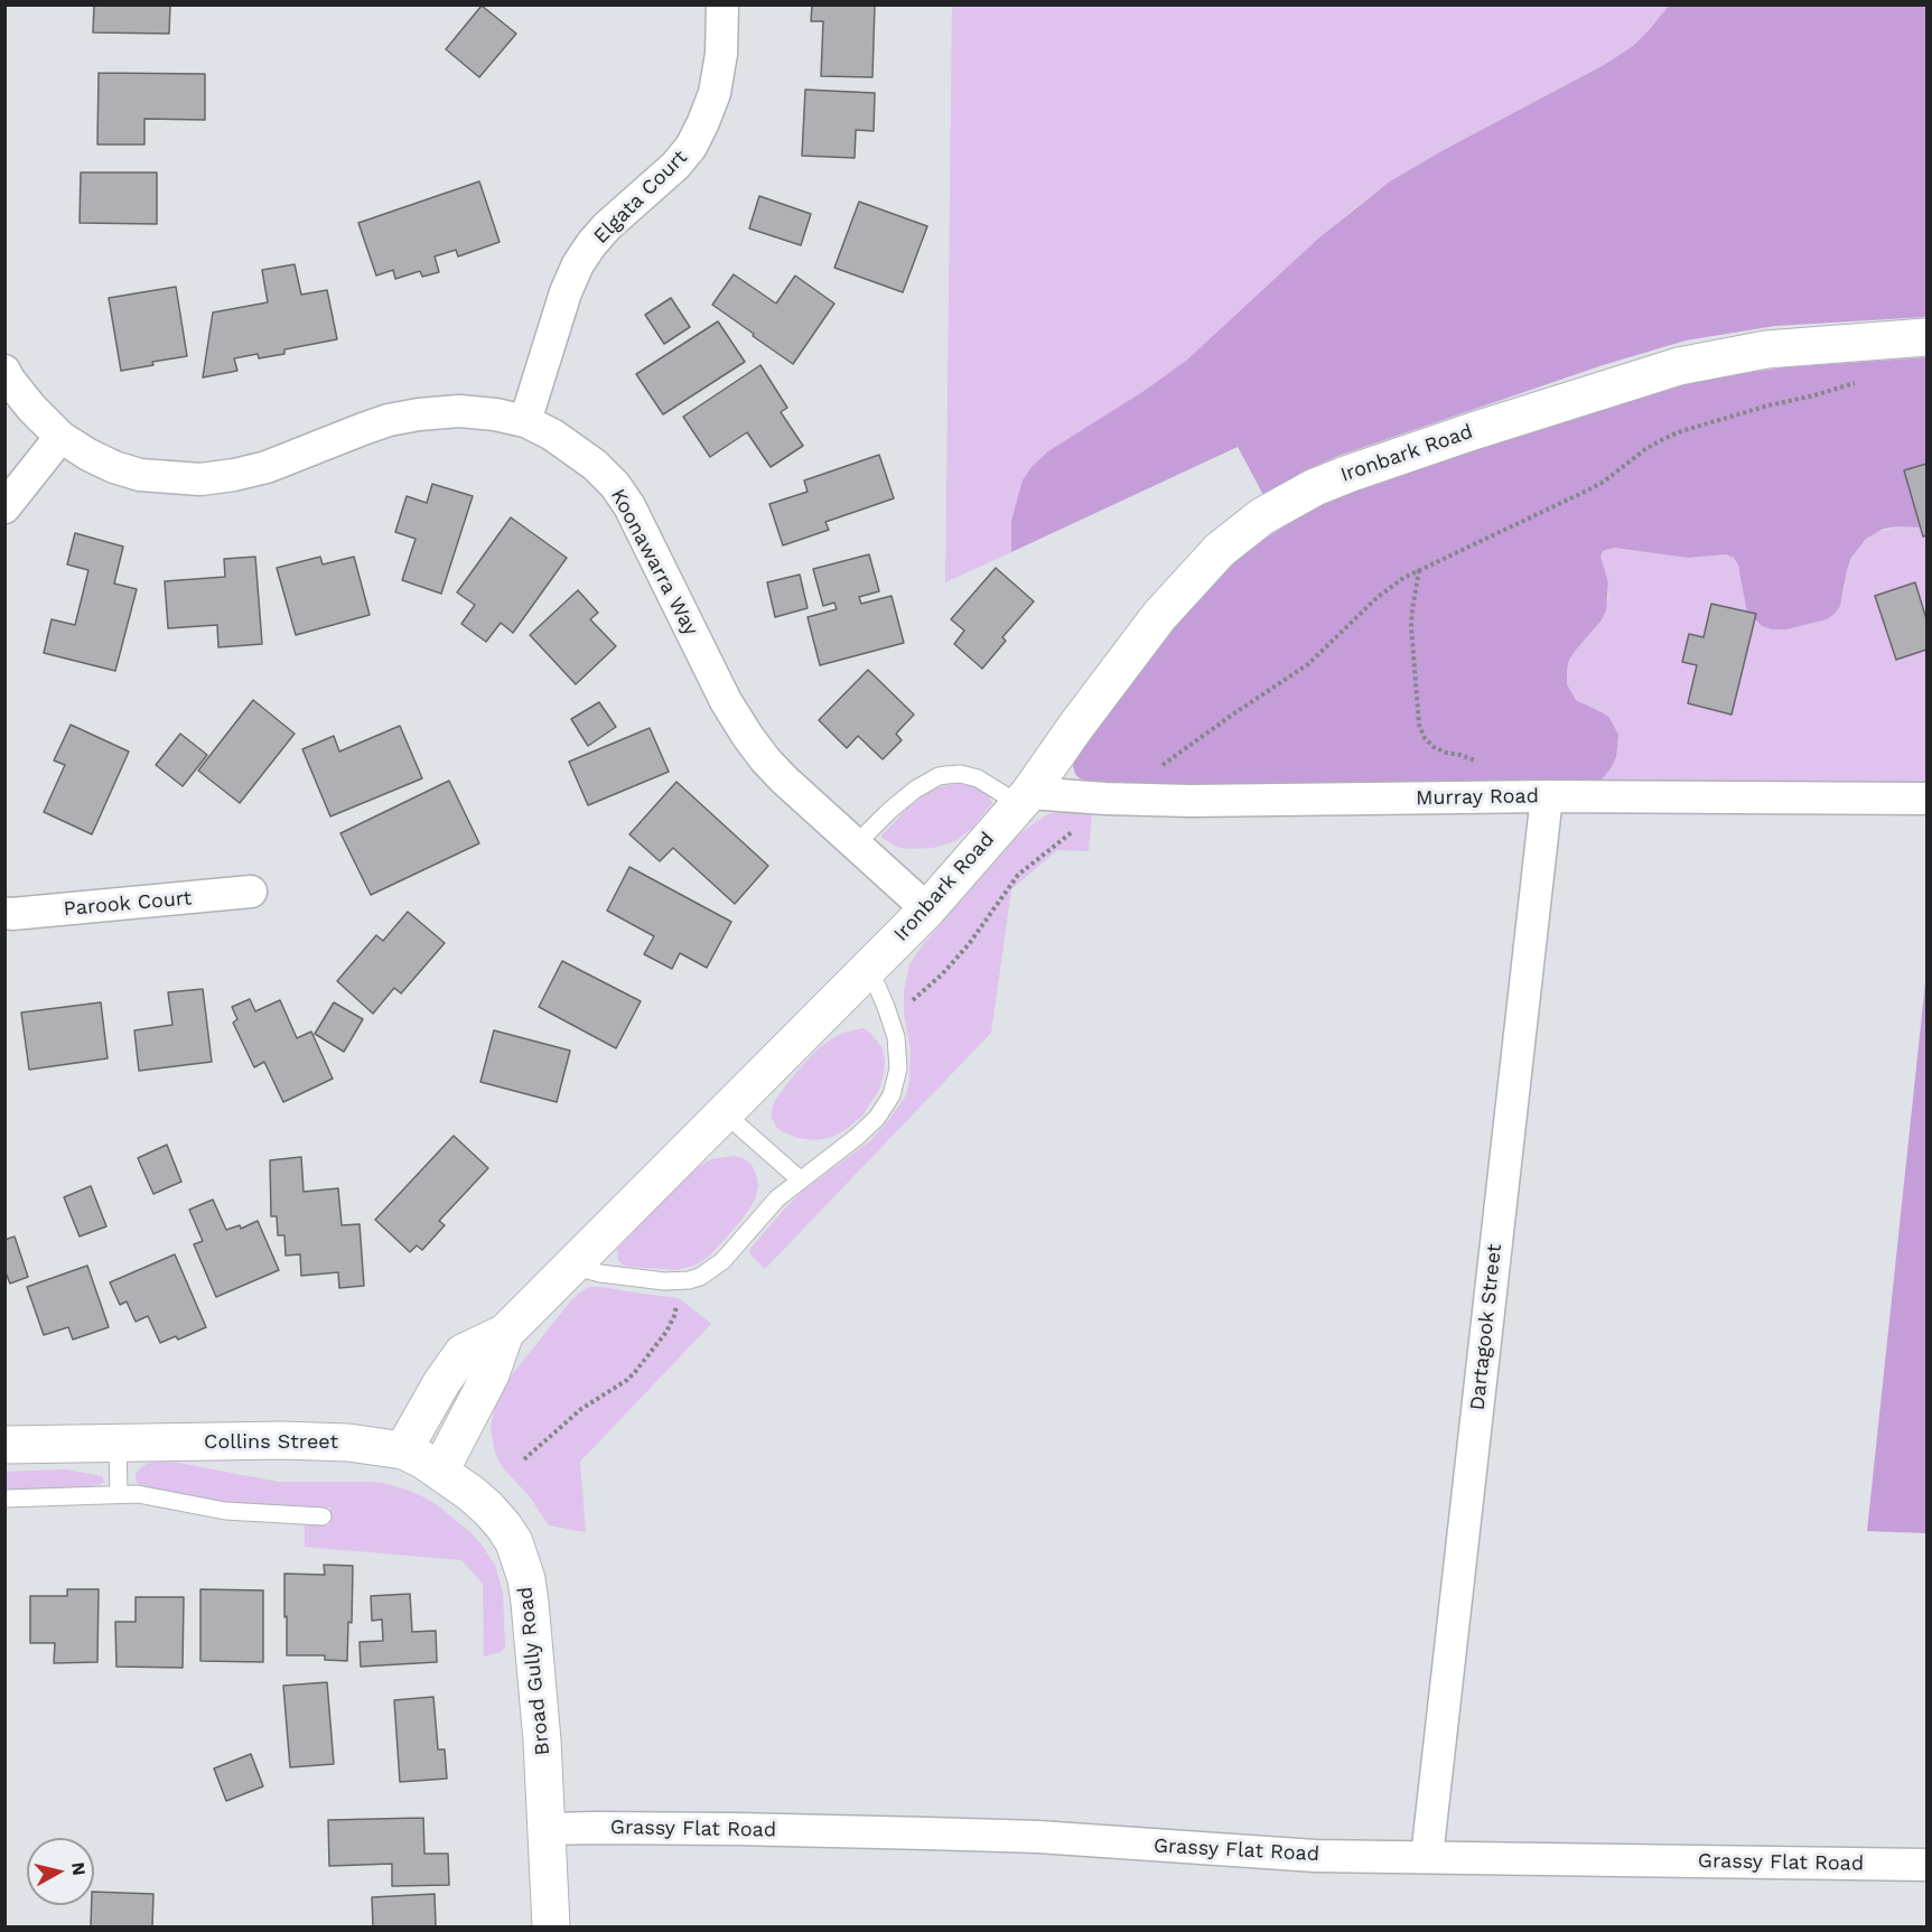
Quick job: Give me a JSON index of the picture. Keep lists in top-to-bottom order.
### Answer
{
  "streets": {
    "street": [
      "Elgata Court",
      "Ironbark Road",
      "Koonawarra Way",
      "Murray Road",
      "Parook Court",
      "Dartagook Street",
      "Collins Street",
      "Broad Gully Road",
      "Grassy Flat Road"
    ]
  },
  "crossings": [
    ["Elgata Court", "Koonawarra Way"],
    ["Ironbark Road", "Koonawarra Way"],
    ["Ironbark Road", "Murray Road"],
    ["Ironbark Road", "Collins Street"],
    ["Ironbark Road", "Broad Gully Road"],
    ["Murray Road", "Dartagook Street"],
    ["Dartagook Street", "Grassy Flat Road"],
    ["Collins Street", "Broad Gully Road"],
    ["Broad Gully Road", "Grassy Flat Road"]
  ],
  "north": "right"
}
